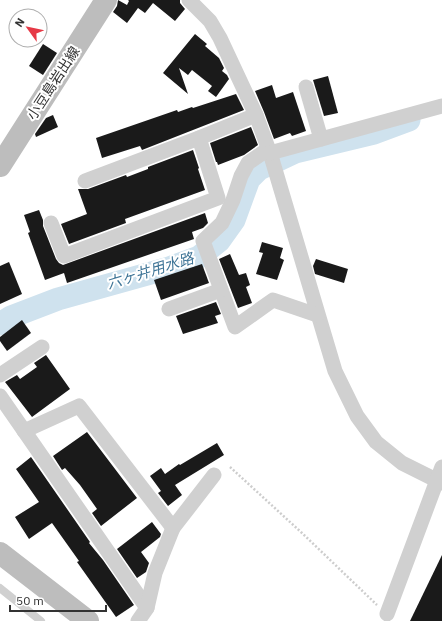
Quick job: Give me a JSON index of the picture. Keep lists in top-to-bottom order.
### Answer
{
  "streets": {
    "main road": ["小豆島岩出線"]
  },
  "water": ["六ヶ井用水路"],
  "scale_bar": "50 m",
  "north": "top left"
}
